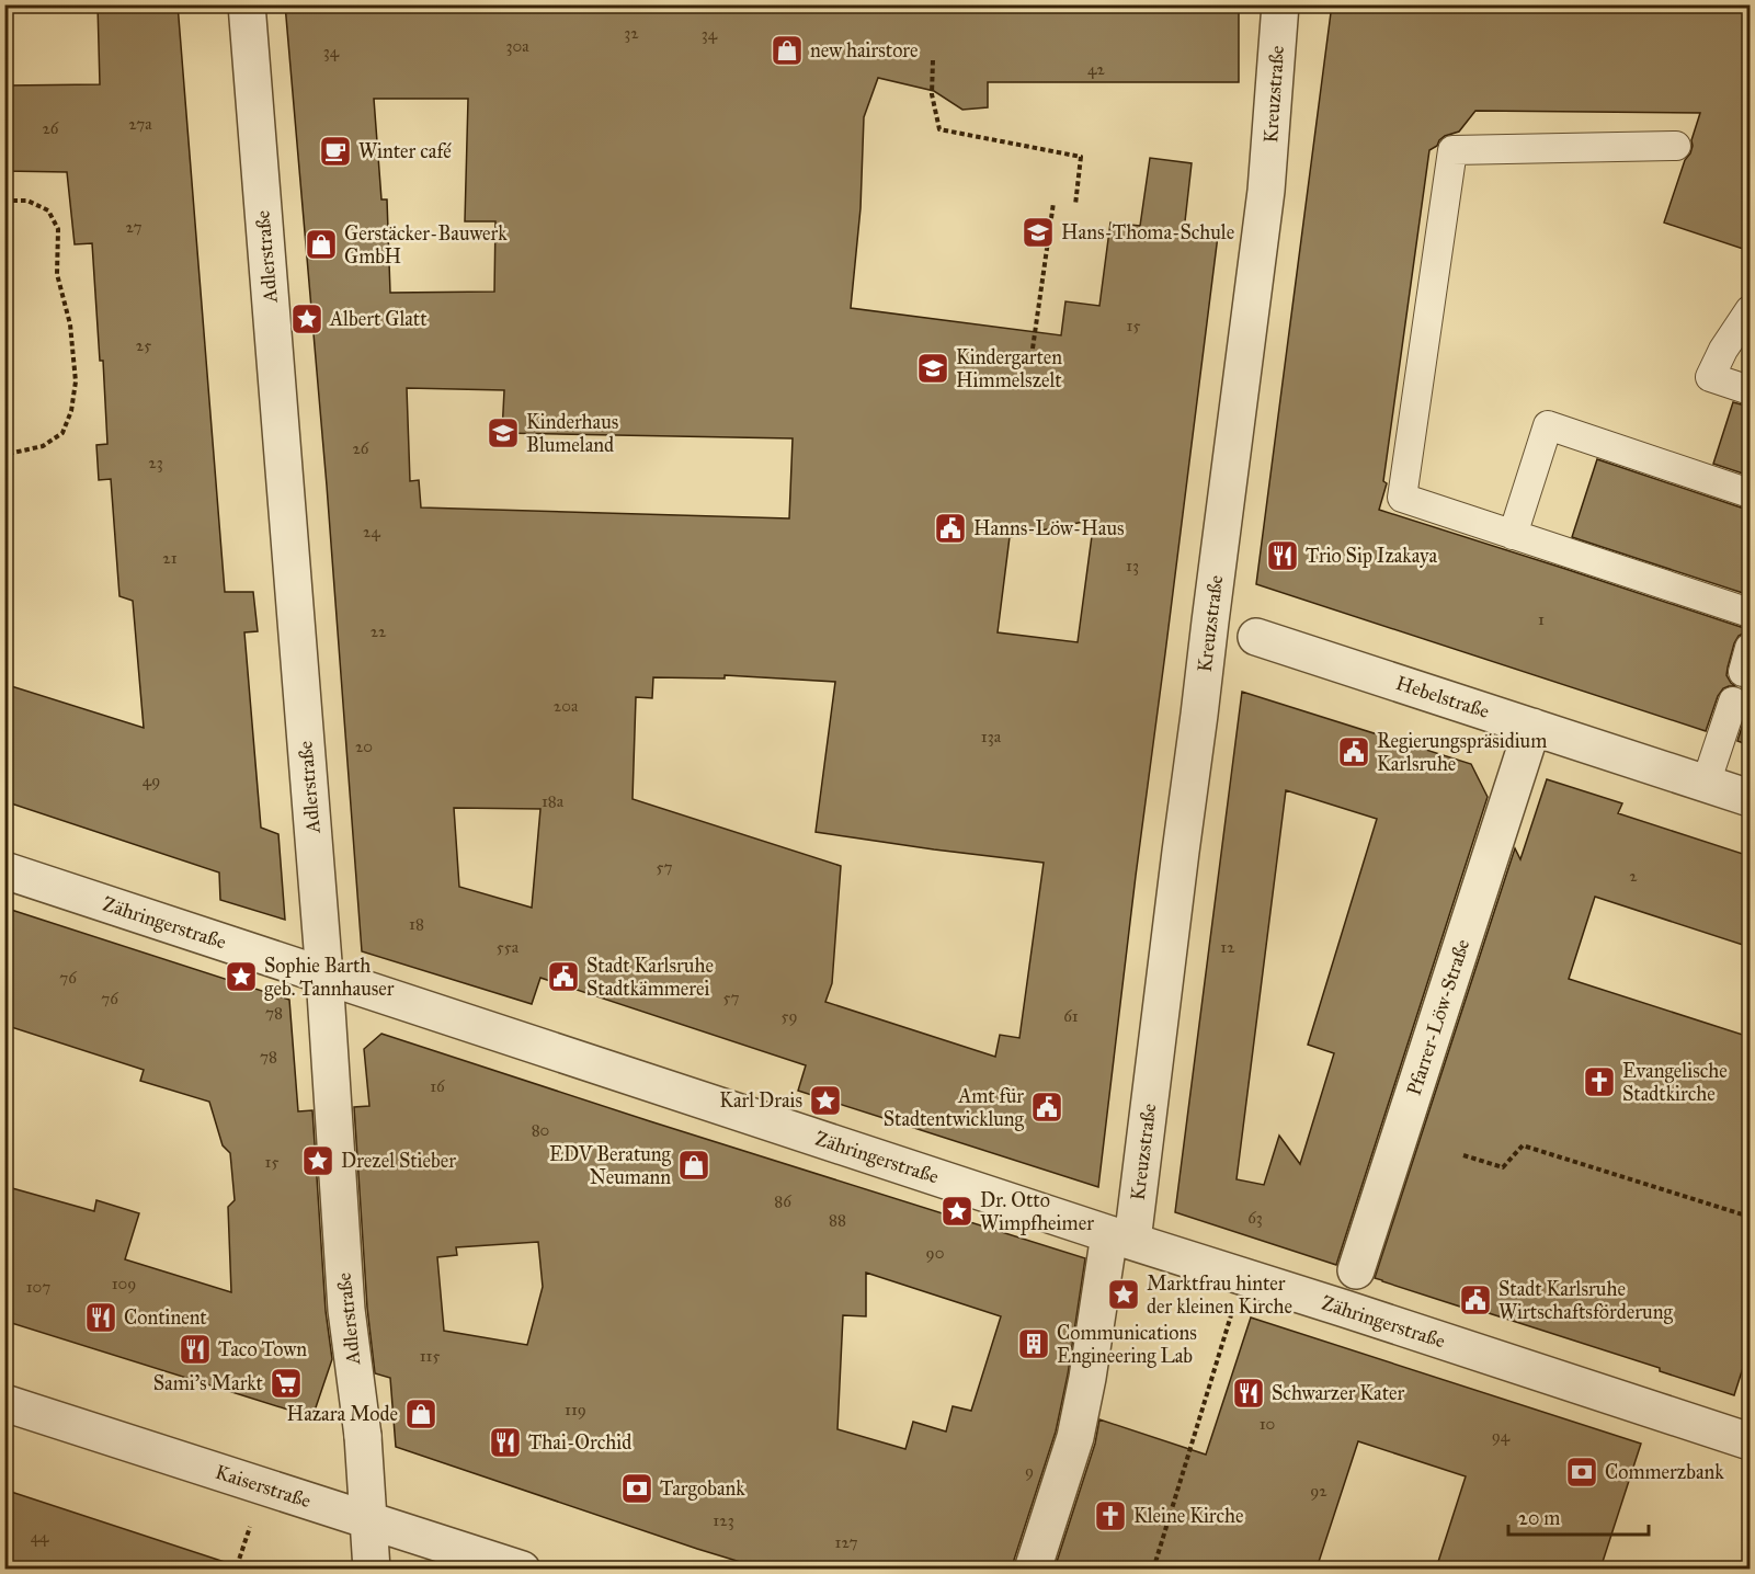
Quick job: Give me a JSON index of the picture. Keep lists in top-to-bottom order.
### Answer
{
  "streets": {
    "street": [
      "Kreuzstraße",
      "Adlerstraße",
      "Hebelstraße",
      "Zähringerstraße",
      "Pfarrer-Löw-Straße",
      "Kaiserstraße"
    ]
  },
  "crossings": [
    ["Kreuzstraße", "Hebelstraße"],
    ["Kreuzstraße", "Zähringerstraße"],
    ["Adlerstraße", "Zähringerstraße"],
    ["Adlerstraße", "Kaiserstraße"],
    ["Hebelstraße", "Pfarrer-Löw-Straße"],
    ["Zähringerstraße", "Pfarrer-Löw-Straße"]
  ],
  "places": {
    "shop": [
      "new hairstore",
      "Gerstäcker-Bauwerk GmbH",
      "EDV Beratung Neumann",
      "Hazara Mode"
    ],
    "cafe": ["Winter café"],
    "school or university": ["Hans-Thoma-Schule", "Kindergarten Himmelszelt", "Kinderhaus Blumeland"],
    "place": [
      "Albert Glatt",
      "Sophie Barth geb. Tannhauser",
      "Karl Drais",
      "Drezel Stieber",
      "Dr. Otto Wimpfheimer",
      "Marktfrau hinter der kleinen Kirche"
    ],
    "public building": [
      "Hanns-Löw-Haus",
      "Regierungspräsidium Karlsruhe",
      "Stadt Karlsruhe Stadtkämmerei",
      "Amt für Stadtentwicklung",
      "Stadt Karlsruhe Wirtschaftsförderung"
    ],
    "restaurant": [
      "Trio Sip Izakaya",
      "Continent",
      "Taco Town",
      "Schwarzer Kater",
      "Thai-Orchid"
    ],
    "church": ["Evangelische Stadtkirche", "Kleine Kirche"],
    "building": ["Communications Engineering Lab"],
    "supermarket": ["Sami’s Markt"],
    "bank": ["Commerzbank", "Targobank"]
  },
  "house_numbers": [
    "32",
    "34",
    "30a",
    "34",
    "42",
    "27a",
    "26",
    "27",
    "15",
    "25",
    "26",
    "23",
    "24",
    "21",
    "13",
    "1",
    "22",
    "20a",
    "13a",
    "20",
    "49",
    "18a",
    "57",
    "2",
    "18",
    "55a",
    "12",
    "76",
    "57",
    "76",
    "78",
    "59",
    "61",
    "78",
    "16",
    "80",
    "15",
    "86",
    "63",
    "88",
    "90",
    "109",
    "107",
    "115",
    "119",
    "10",
    "94",
    "9",
    "92",
    "123",
    "44",
    "127"
  ],
  "scale_bar": "20 m"
}
